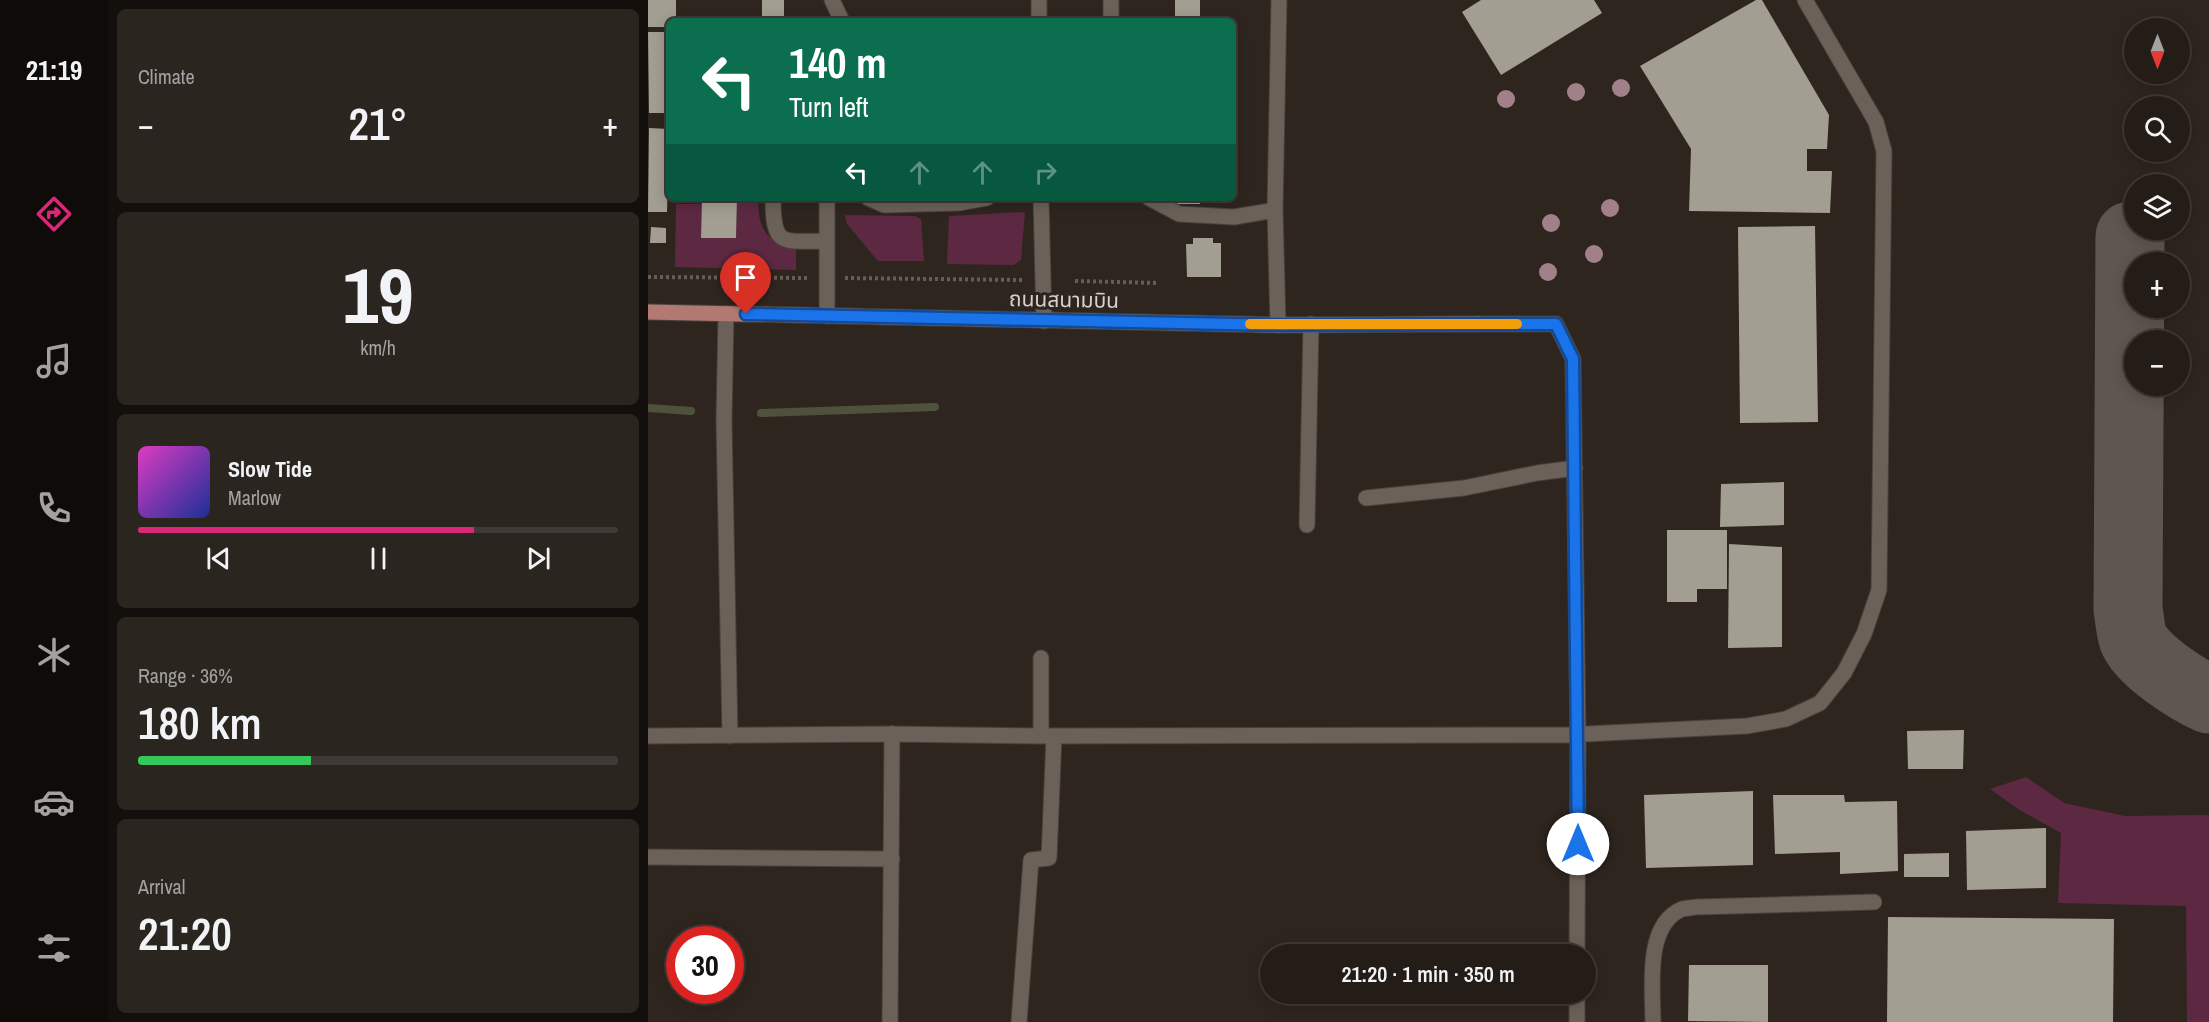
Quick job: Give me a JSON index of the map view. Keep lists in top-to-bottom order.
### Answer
{
  "streets": {
    "main road": ["ถนนสนามบิน"]
  },
  "north": "bottom",
  "page": {
    "tabs": "21:19",
    "tile": [
      "Climate",
      ["19", "km/h"],
      ["Range · 36%", "180 km"],
      ["Arrival", "21:20"]
    ],
    "map_buttons": ["+", "−"],
    "turn": ["140 m", "Turn left"],
    "heat": ["−", "21°", "+"],
    "song": ["Slow Tide", "Marlow"],
    "limit": "30",
    "trip": "21:20 · 1 min · 350 m"
  }
}
